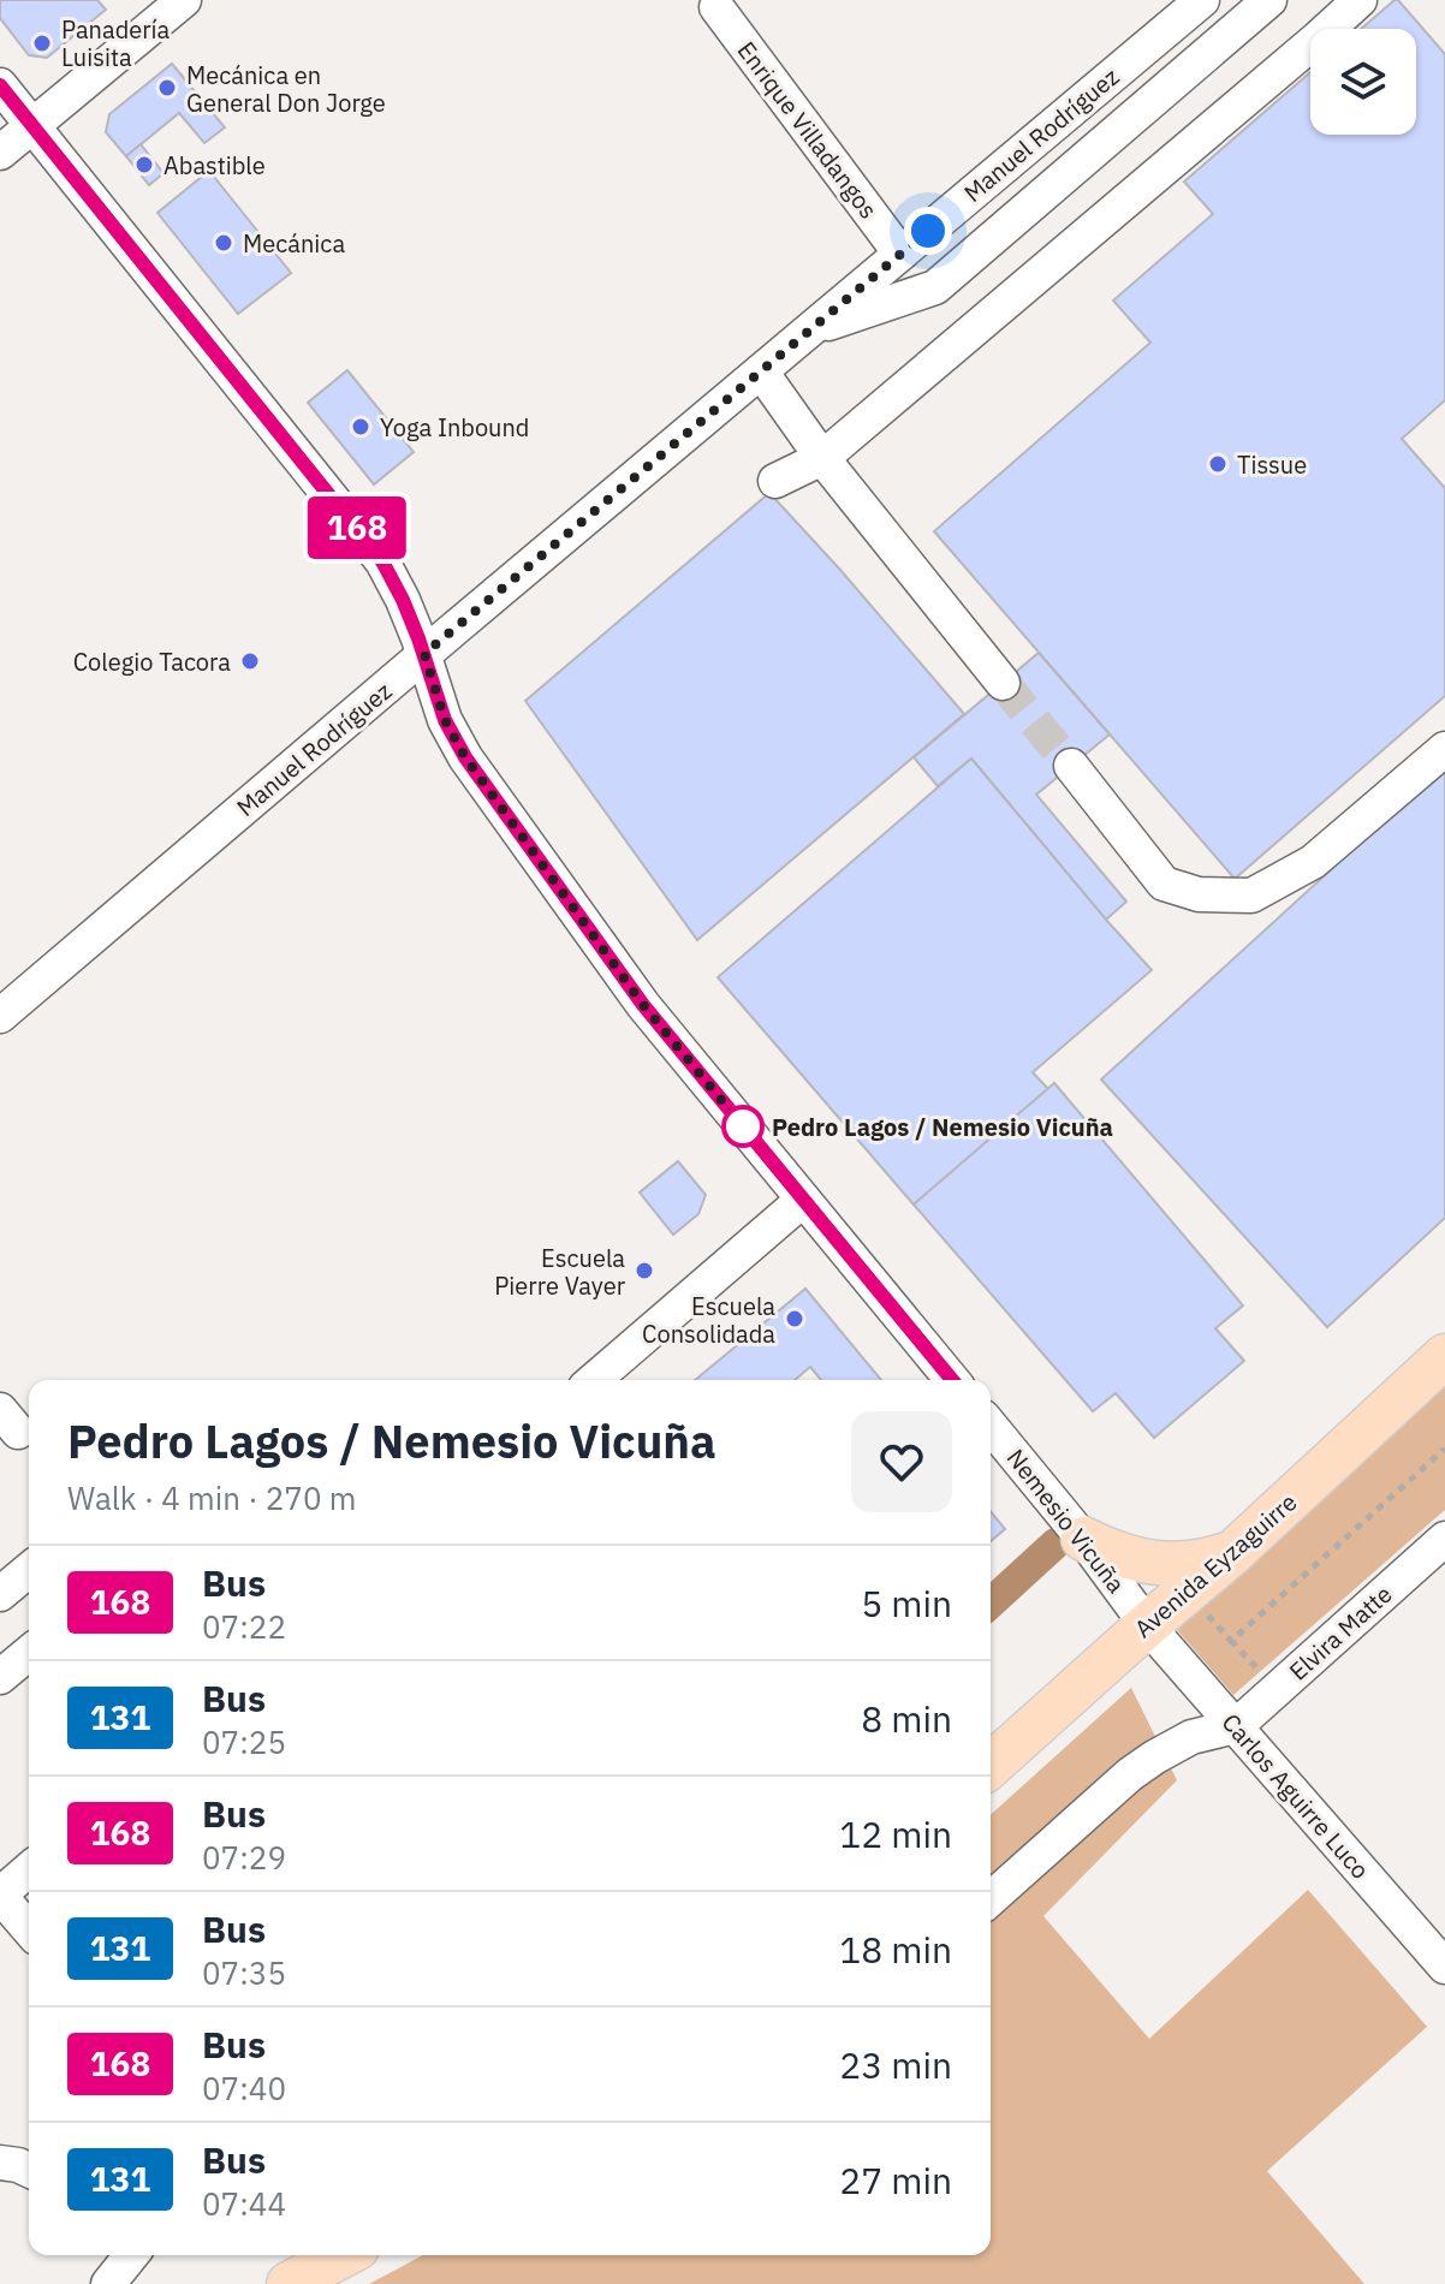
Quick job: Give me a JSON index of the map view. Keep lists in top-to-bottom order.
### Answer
{
  "streets": {
    "main road": ["Avenida Eyzaguirre"],
    "street": [
      "Enrique Villadangos",
      "Manuel Rodríguez",
      "Nemesio Vicuña",
      "Elvira Matte",
      "Carlos Aguirre Luco"
    ]
  },
  "crossings": [
    ["Enrique Villadangos", "Manuel Rodríguez"],
    ["Nemesio Vicuña", "Avenida Eyzaguirre"],
    ["Nemesio Vicuña", "Carlos Aguirre Luco"],
    ["Avenida Eyzaguirre", "Carlos Aguirre Luco"],
    ["Elvira Matte", "Carlos Aguirre Luco"]
  ],
  "places": [
    "Panadería Luisita",
    "Mecánica en General Don Jorge",
    "Abastible",
    "Mecánica",
    "Yoga Inbound",
    "Tissue",
    "Colegio Tacora",
    "Pedro Lagos / Nemesio Vicuña",
    "Escuela Pierre Vayer",
    "Escuela Consolidada"
  ],
  "lines": ["bus line 168"],
  "page": {
    "on_map": "168",
    "heading": ["Pedro Lagos / Nemesio Vicuña", "Walk · 4 min · 270 m"],
    "list": [
      {
        "mark": "168",
        "name": "Bus",
        "note": "07:22",
        "value": "5 min"
      },
      {
        "mark": "131",
        "name": "Bus",
        "note": "07:25",
        "value": "8 min"
      },
      {
        "mark": "168",
        "name": "Bus",
        "note": "07:29",
        "value": "12 min"
      },
      {
        "mark": "131",
        "name": "Bus",
        "note": "07:35",
        "value": "18 min"
      },
      {
        "mark": "168",
        "name": "Bus",
        "note": "07:40",
        "value": "23 min"
      },
      {
        "mark": "131",
        "name": "Bus",
        "note": "07:44",
        "value": "27 min"
      }
    ]
  }
}
